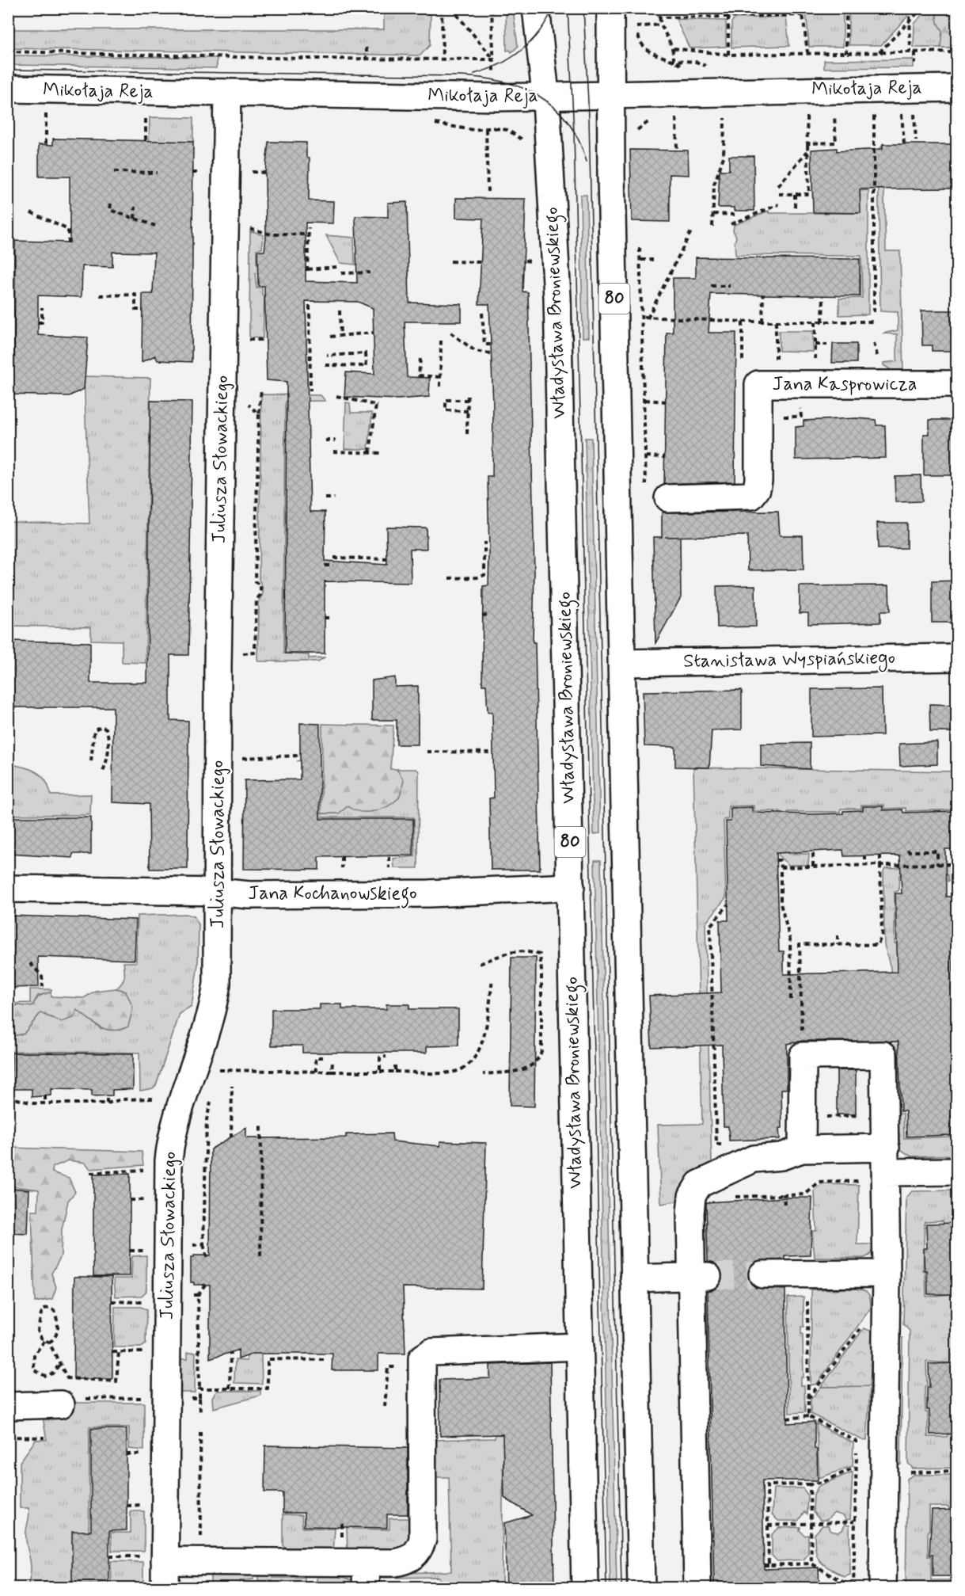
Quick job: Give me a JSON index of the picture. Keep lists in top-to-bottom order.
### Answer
{
  "streets": {
    "street": [
      "Mikołaja Reja",
      "80",
      "Władysława Broniewskiego",
      "Jana Kasprowicza",
      "Juliusza Słowackiego",
      "Stanisława Wyspiańskiego",
      "Jana Kochanowskiego"
    ]
  },
  "crossings": [
    ["Mikołaja Reja", "80"],
    ["Mikołaja Reja", "Władysława Broniewskiego"],
    ["Mikołaja Reja", "Juliusza Słowackiego"],
    ["80", "Stanisława Wyspiańskiego"],
    ["Władysława Broniewskiego", "Jana Kochanowskiego"],
    ["Juliusza Słowackiego", "Jana Kochanowskiego"]
  ]
}
